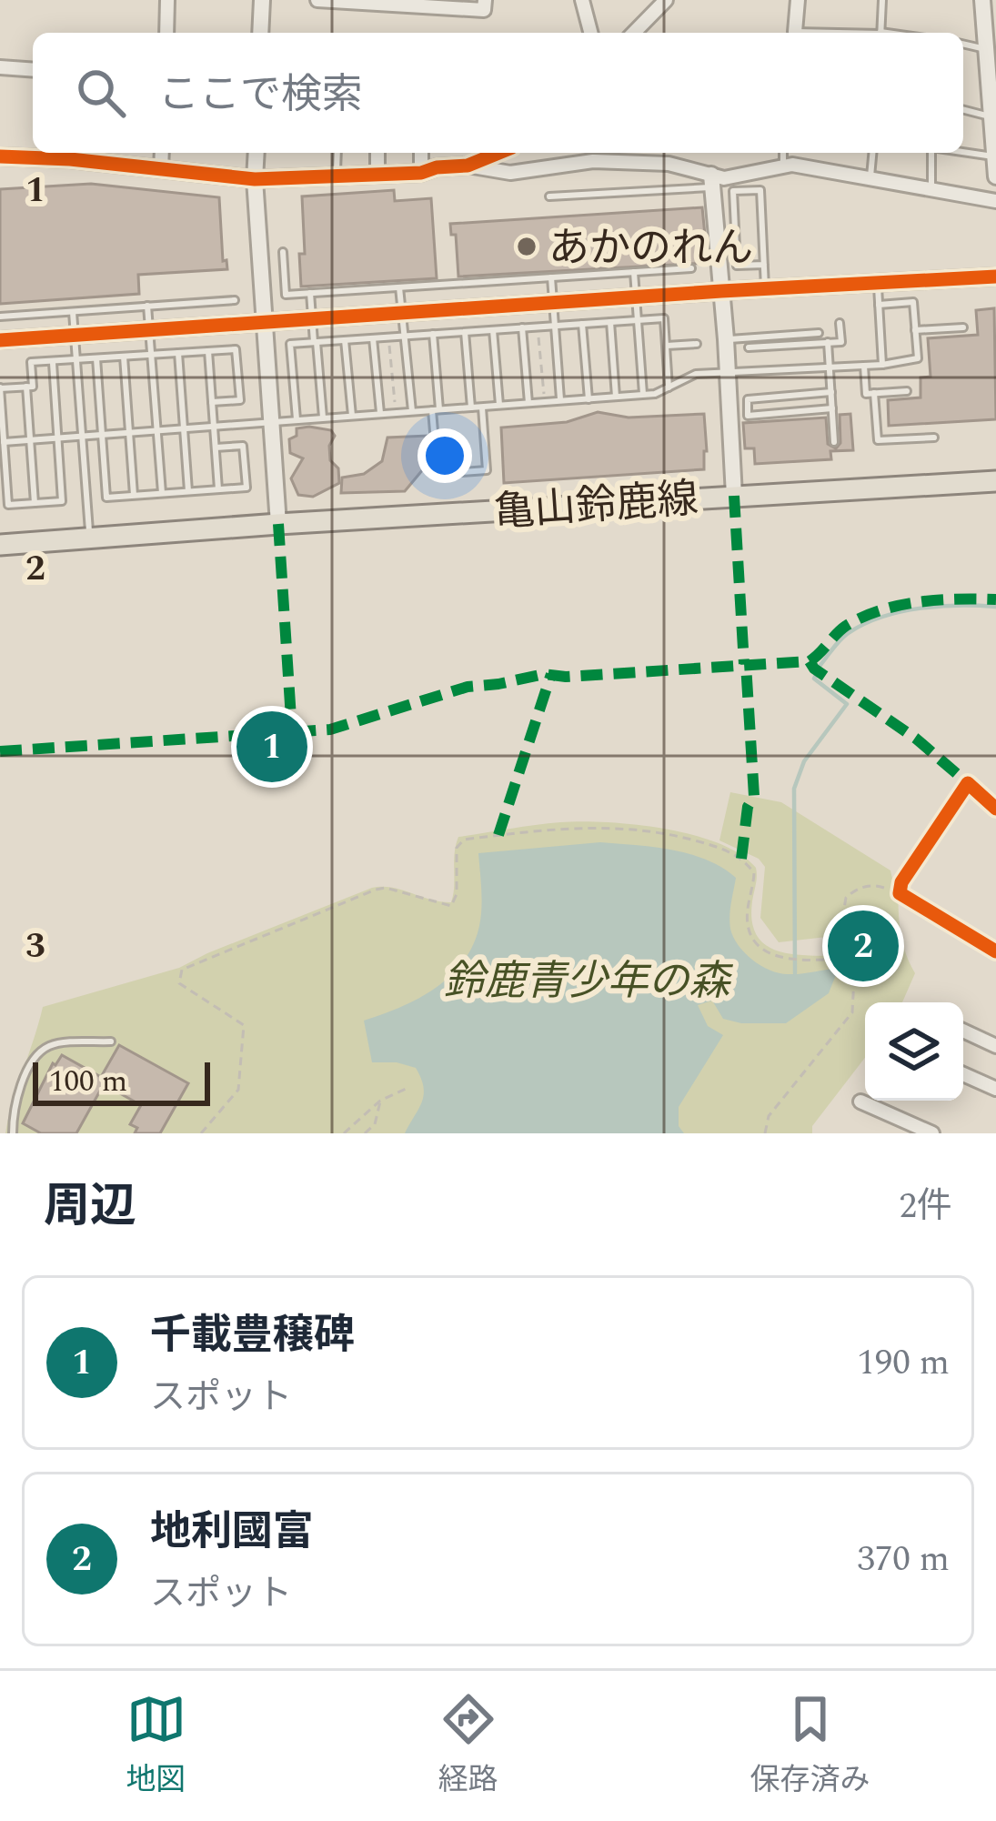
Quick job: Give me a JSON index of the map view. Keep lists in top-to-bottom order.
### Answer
{
  "streets": {
    "main road": ["亀山鈴鹿線"]
  },
  "parks": ["鈴鹿青少年の森"],
  "places": ["あかのれん"],
  "scale_bar": "100 m",
  "page": {
    "search": "ここで検索",
    "pins": ["1", "2"],
    "scale": "100 m",
    "heading": ["周辺", "2件"],
    "list": [
      {
        "mark": "1",
        "name": "千載豊穣碑",
        "note": "スポット",
        "value": "190 m"
      },
      {
        "mark": "2",
        "name": "地利國富",
        "note": "スポット",
        "value": "370 m"
      }
    ],
    "nav": ["地図", "経路", "保存済み"]
  },
  "grid": {
    "rows": ["1", "2", "3"]
  }
}
